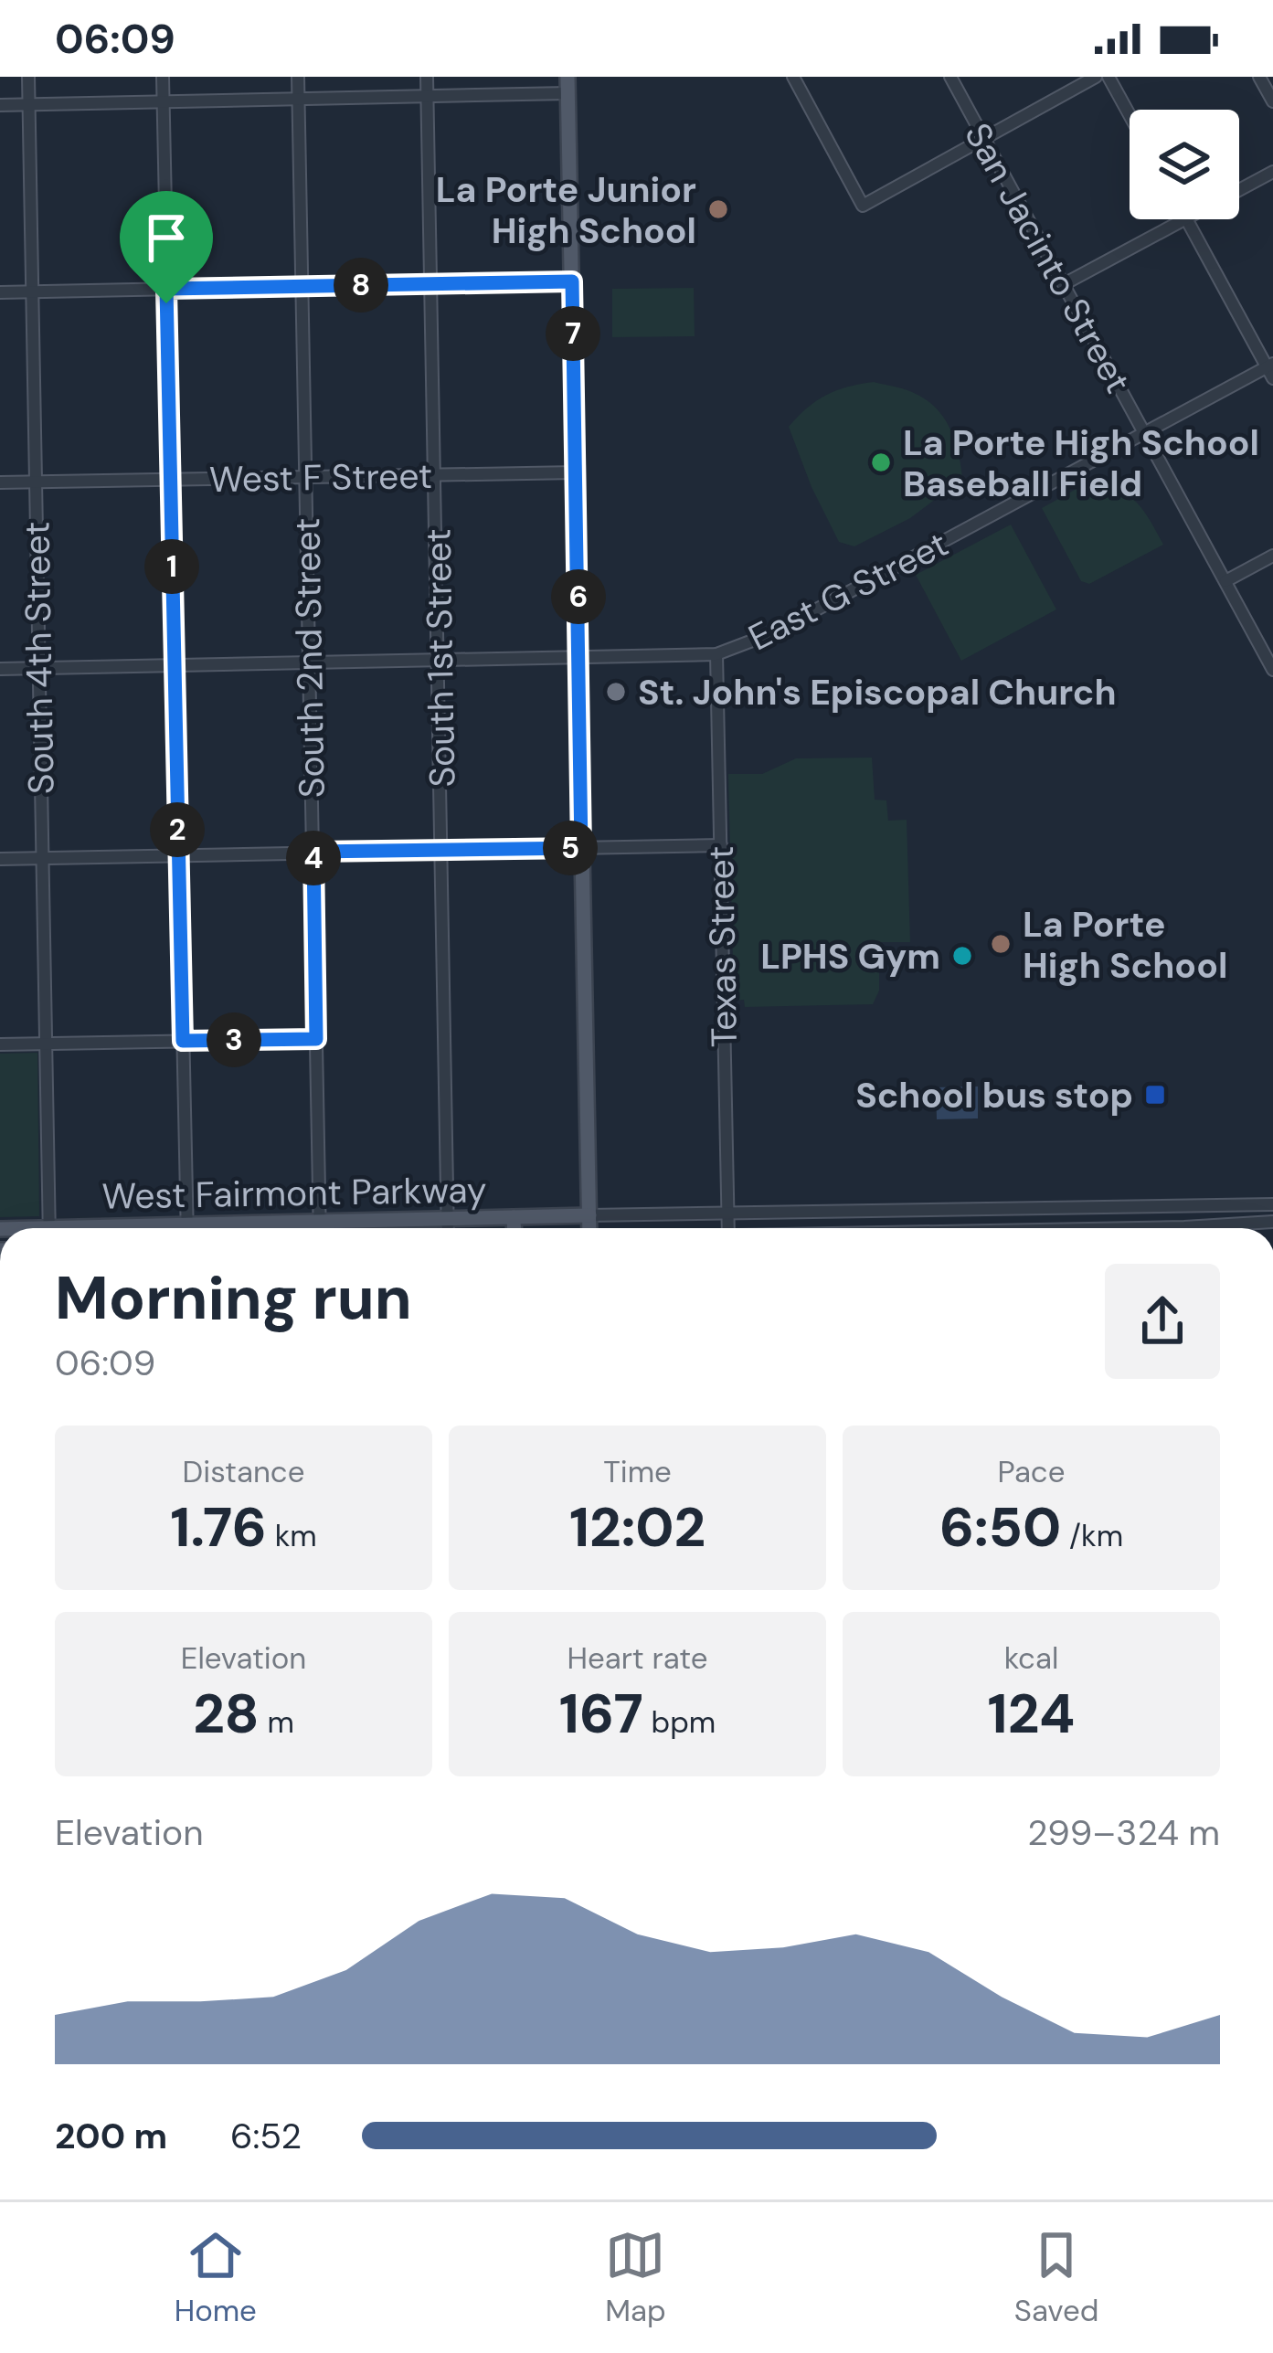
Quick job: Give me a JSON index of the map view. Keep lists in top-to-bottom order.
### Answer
{
  "streets": {
    "main road": ["West Fairmont Parkway"],
    "street": [
      "San Jacinto Street",
      "West F Street",
      "East G Street",
      "South 4th Street",
      "South 2nd Street",
      "South 1st Street",
      "Texas Street"
    ]
  },
  "crossings": [
    ["San Jacinto Street", "East G Street"],
    ["West F Street", "South 4th Street"],
    ["West F Street", "South 2nd Street"],
    ["West F Street", "South 1st Street"],
    ["East G Street", "South 4th Street"],
    ["East G Street", "South 2nd Street"],
    ["East G Street", "South 1st Street"],
    ["East G Street", "Texas Street"],
    ["South 1st Street", "West Fairmont Parkway"]
  ],
  "places": {
    "other": [
      "La Porte Junior High School",
      "La Porte High School Baseball Field",
      "St. John's Episcopal Church",
      "La Porte High School",
      "LPHS Gym"
    ],
    "transit": ["School bus stop"]
  },
  "page": {
    "status": "06:09",
    "pins": [
      "8",
      "7",
      "1",
      "6",
      "2",
      "5",
      "4",
      "3"
    ],
    "heading": ["Morning run", "06:09"],
    "stats": [
      ["Distance", "1.76 km"],
      ["Time", "12:02"],
      ["Pace", "6:50 /km"],
      ["Elevation", "28 m"],
      ["Heart rate", "167 bpm"],
      ["kcal", "124"]
    ],
    "chart": ["Elevation", "299–324 m"],
    "list": [
      {
        "name": "200 m",
        "note": "6:52"
      }
    ],
    "tabs": ["Home", "Map", "Saved"]
  }
}
